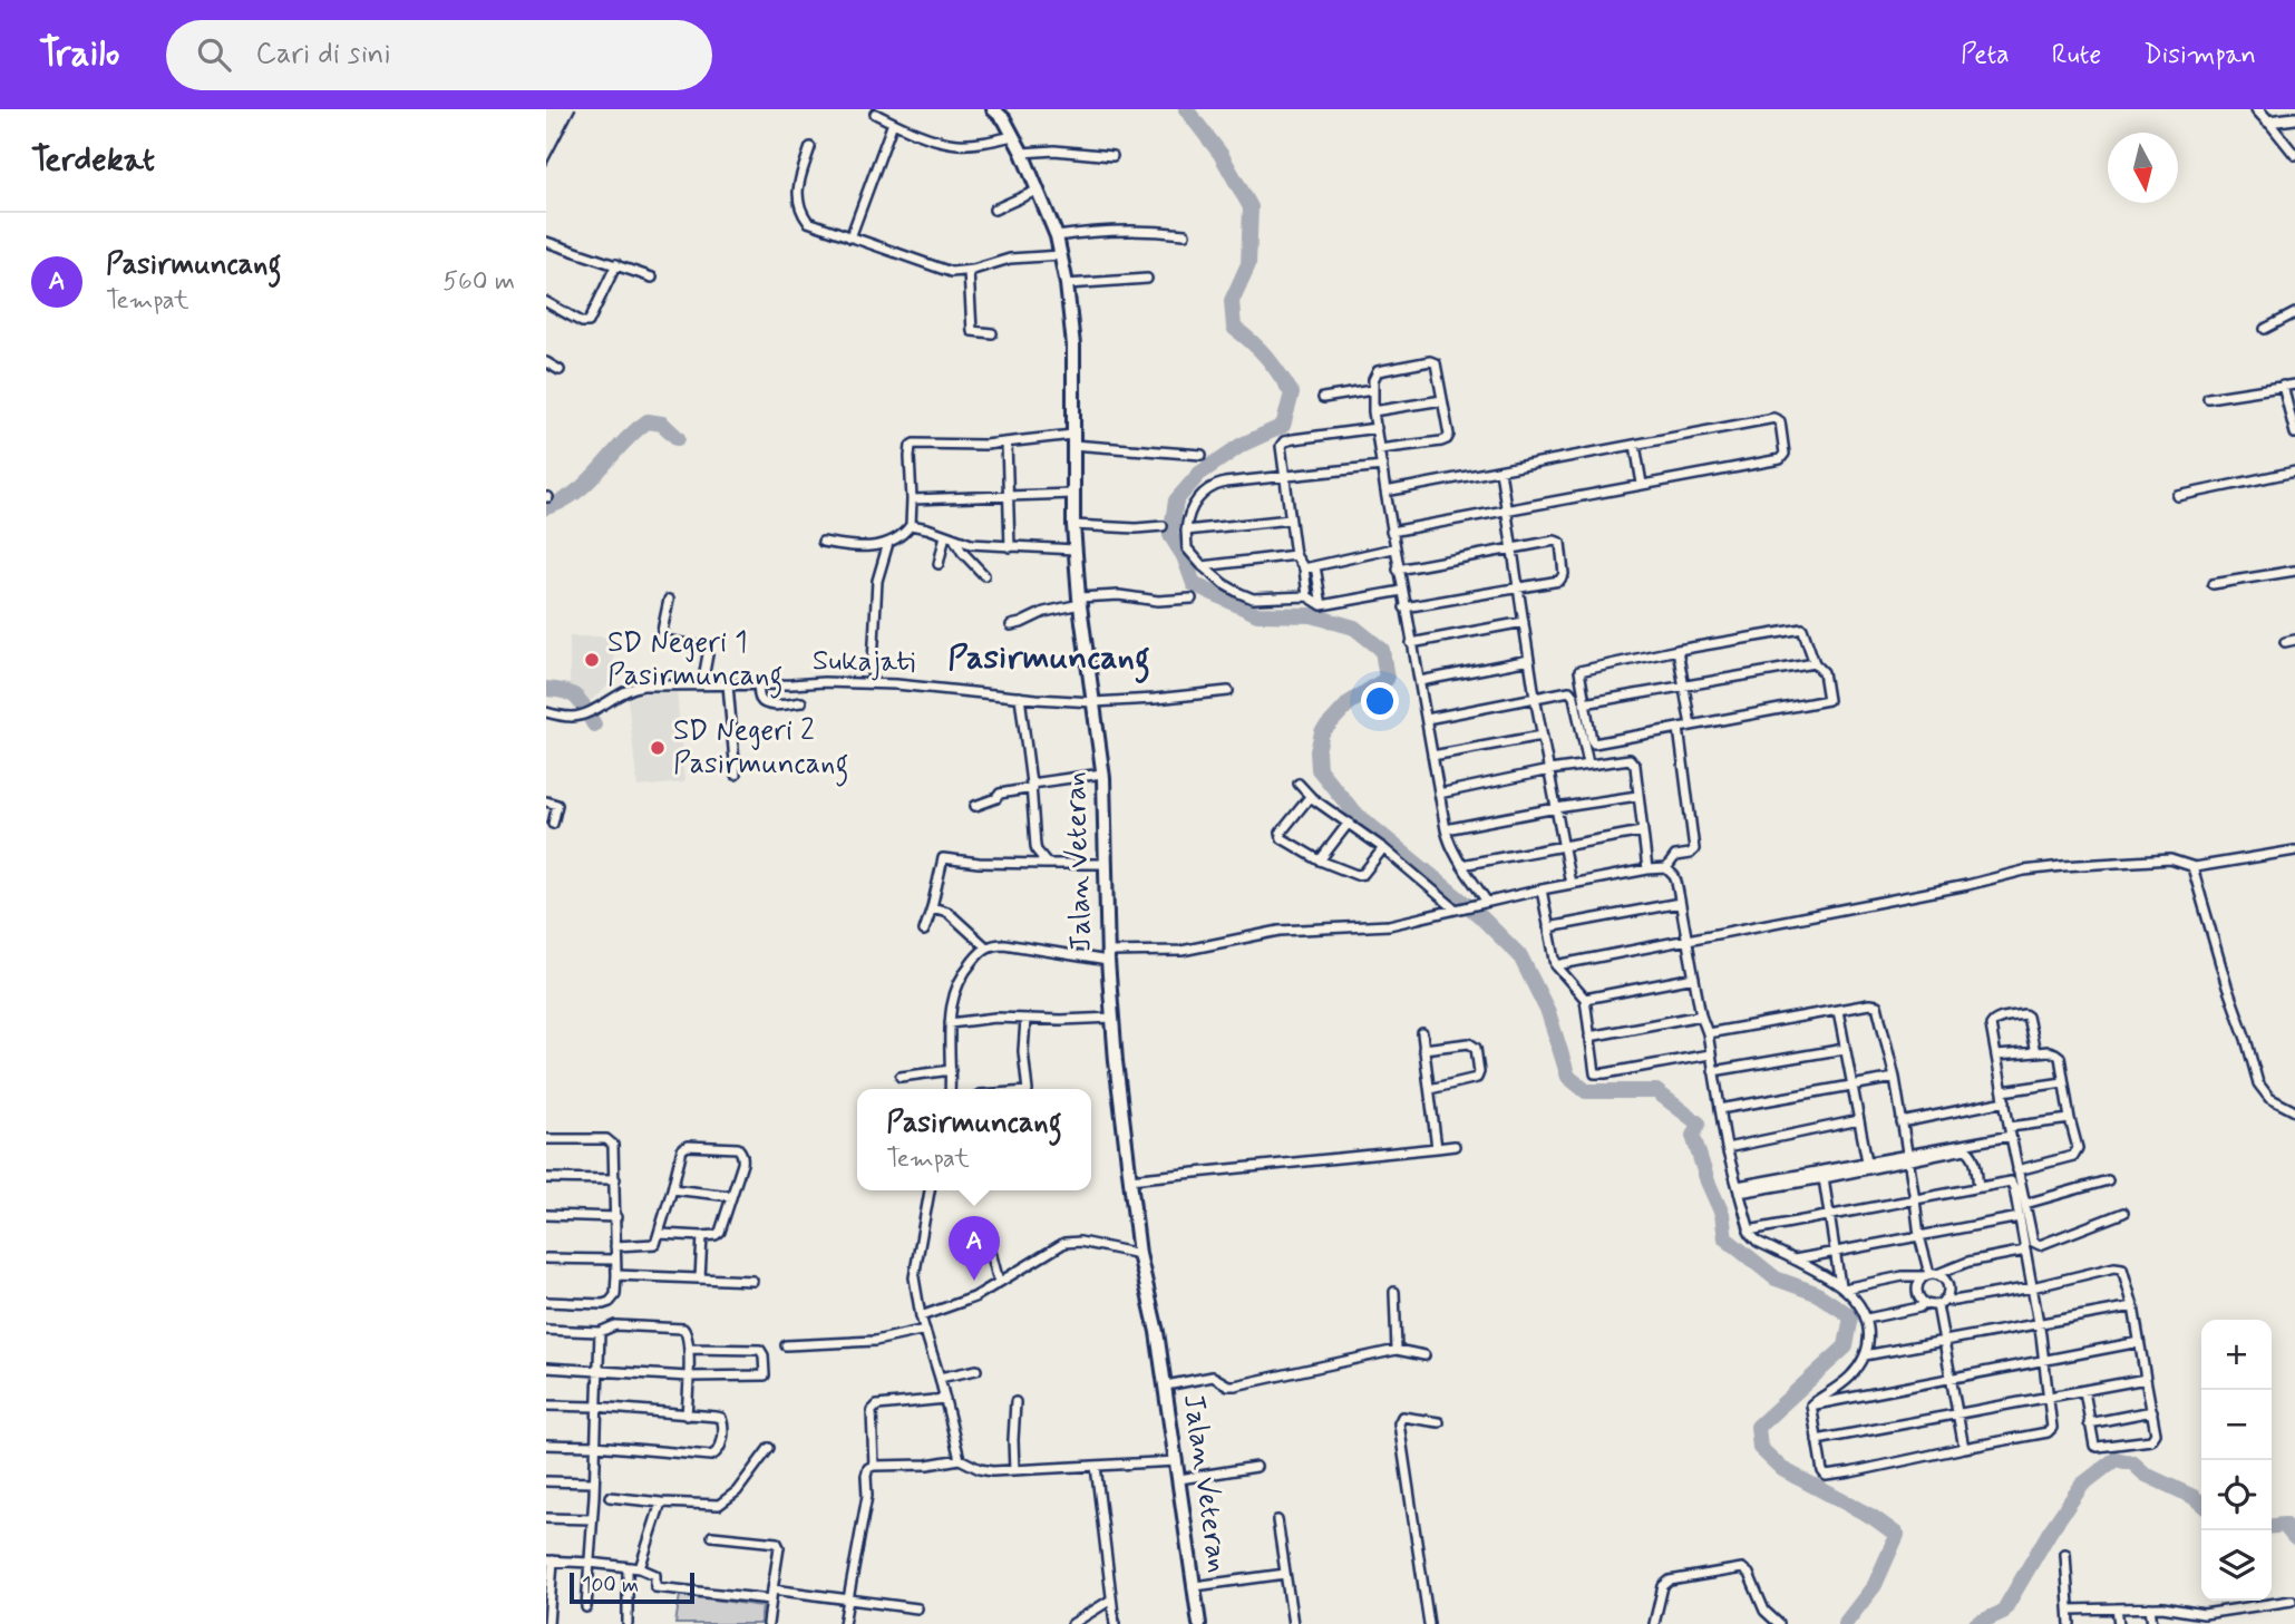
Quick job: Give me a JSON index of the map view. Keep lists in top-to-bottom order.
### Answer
{
  "streets": {
    "highway": ["Jalan Veteran"],
    "street": ["Sukajati"]
  },
  "crossings": [
    ["Sukajati", "Jalan Veteran"]
  ],
  "districts": ["Pasirmuncang"],
  "places": ["SD Negeri 1 Pasirmuncang", "SD Negeri 2 Pasirmuncang"],
  "scale_bar": "100 m",
  "north": "bottom",
  "page": {
    "header": "Trailo",
    "search": "Cari di sini",
    "nav": ["Peta", "Rute", "Disimpan"],
    "heading": "Terdekat",
    "list": [
      {
        "mark": "A",
        "name": "Pasirmuncang",
        "note": "Tempat",
        "value": "560 m"
      }
    ],
    "popup": ["Pasirmuncang", "Tempat"],
    "pins": "A",
    "map_buttons": ["+", "−"],
    "scale": "100 m"
  }
}
